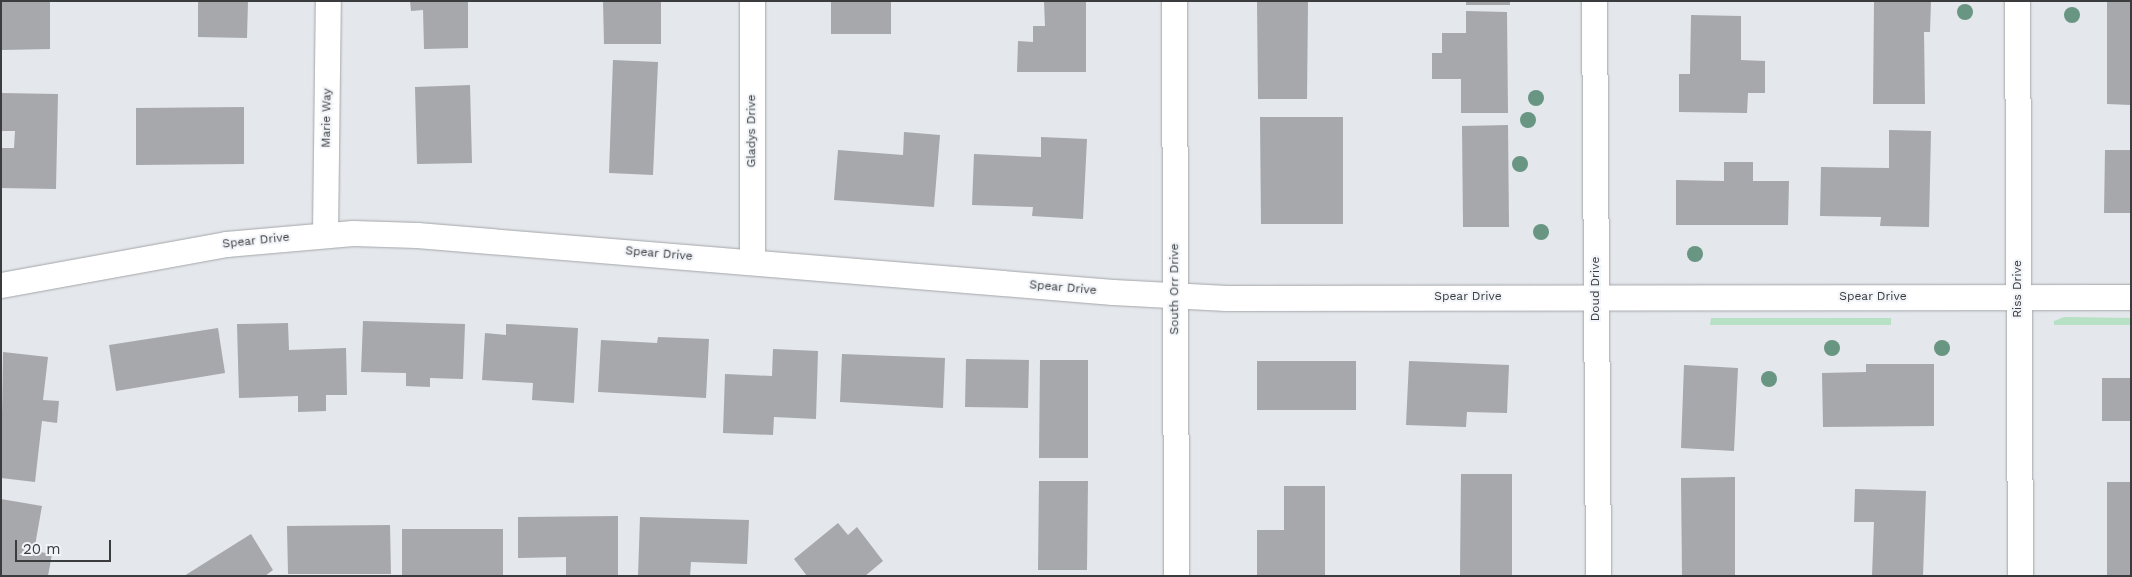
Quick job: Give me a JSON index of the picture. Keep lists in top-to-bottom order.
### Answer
{
  "streets": {
    "street": [
      "Marie Way",
      "Gladys Drive",
      "Spear Drive",
      "South Orr Drive",
      "Doud Drive",
      "Riss Drive"
    ]
  },
  "crossings": [
    ["Marie Way", "Spear Drive"],
    ["Gladys Drive", "Spear Drive"],
    ["Spear Drive", "South Orr Drive"],
    ["Spear Drive", "Doud Drive"],
    ["Spear Drive", "Riss Drive"]
  ],
  "scale_bar": "20 m"
}
